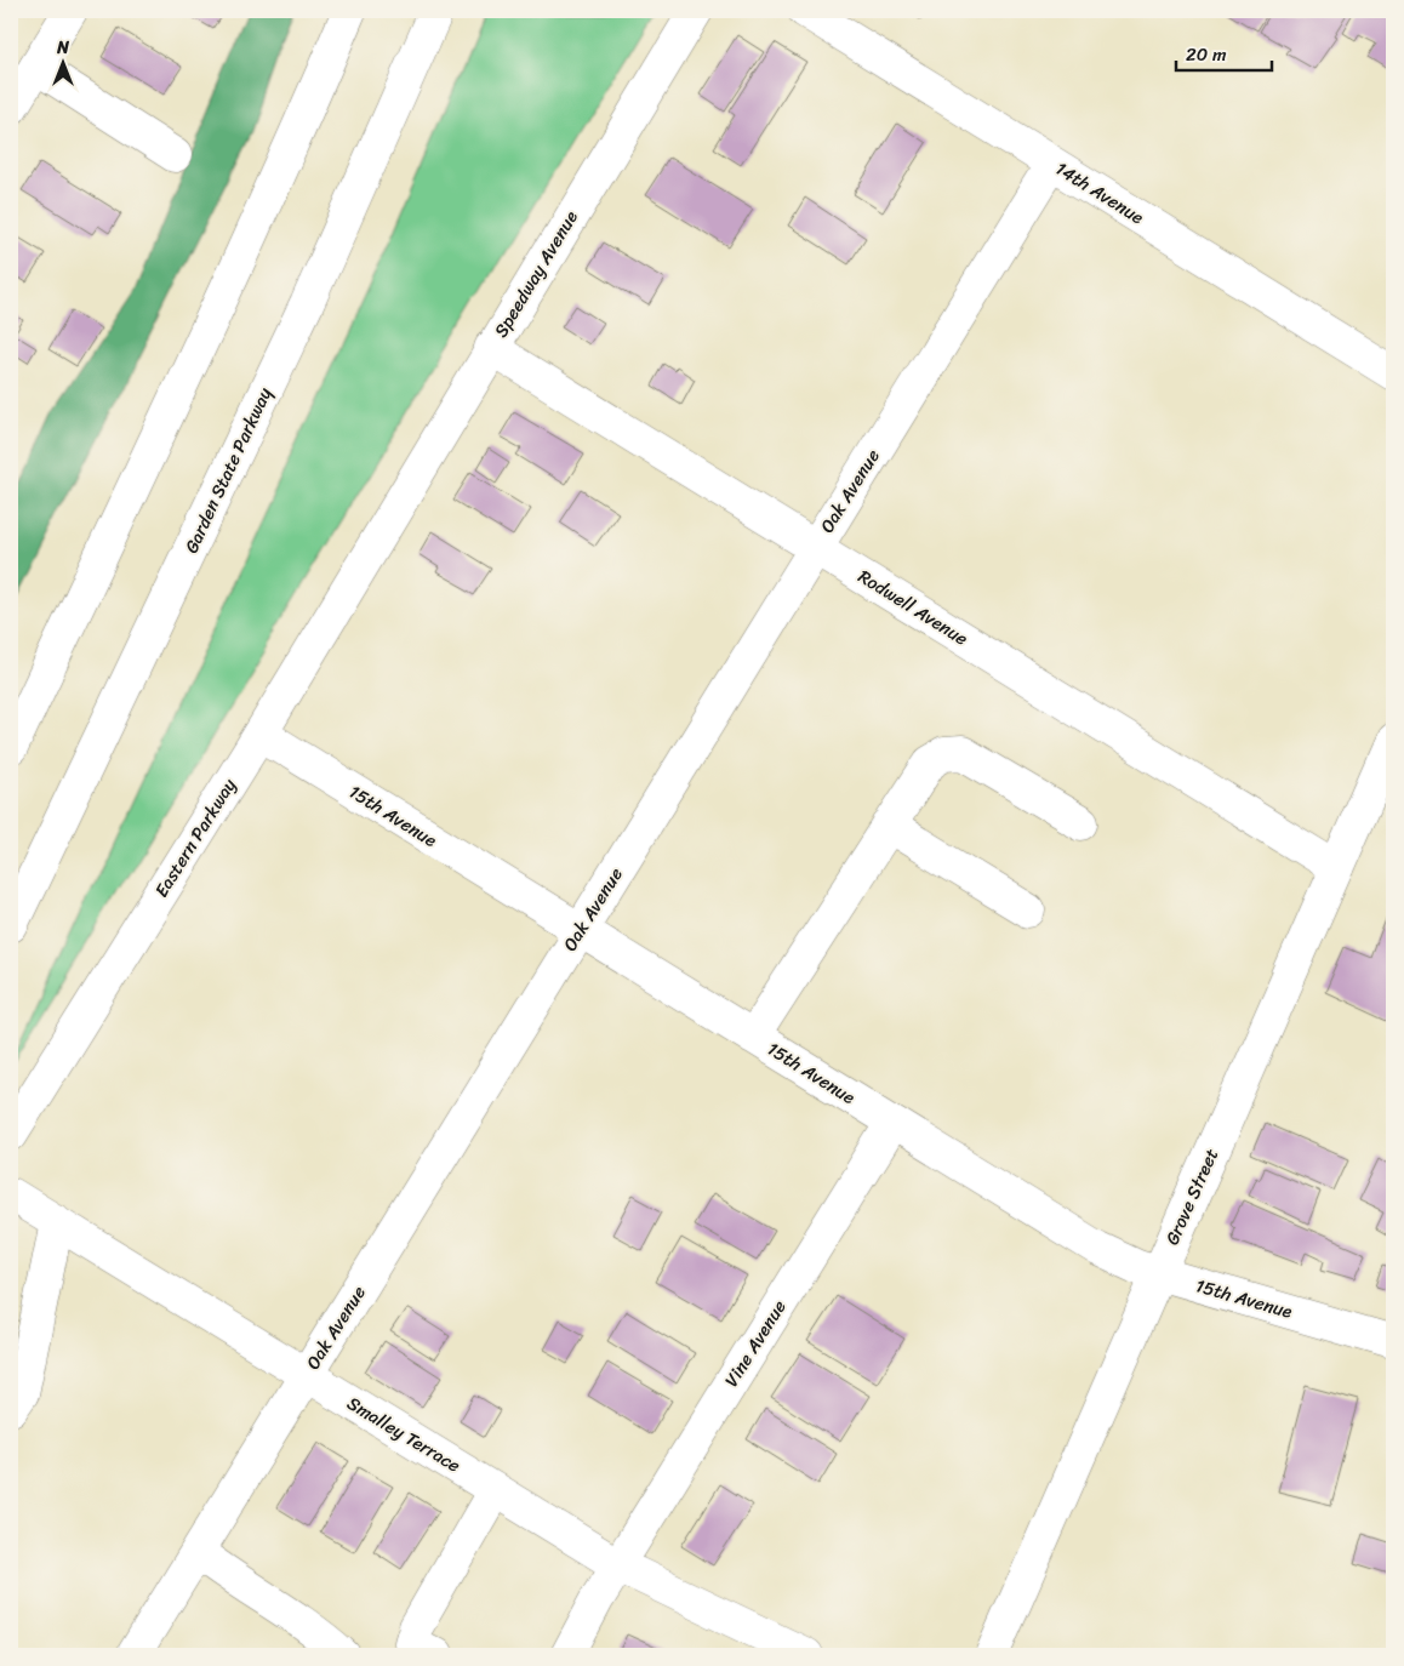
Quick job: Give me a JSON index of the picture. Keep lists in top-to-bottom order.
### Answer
{
  "streets": {
    "main road": [
      "14th Avenue",
      "Speedway Avenue",
      "Garden State Parkway",
      "Oak Avenue",
      "Rodwell Avenue",
      "15th Avenue",
      "Eastern Parkway",
      "Grove Street",
      "Vine Avenue",
      "Smalley Terrace"
    ]
  },
  "crossings": [
    ["14th Avenue", "Oak Avenue"],
    ["Speedway Avenue", "Rodwell Avenue"],
    ["Speedway Avenue", "Eastern Parkway"],
    ["Oak Avenue", "Rodwell Avenue"],
    ["Oak Avenue", "15th Avenue"],
    ["Oak Avenue", "Smalley Terrace"],
    ["Rodwell Avenue", "Grove Street"],
    ["15th Avenue", "Eastern Parkway"],
    ["15th Avenue", "Grove Street"],
    ["15th Avenue", "Vine Avenue"],
    ["Vine Avenue", "Smalley Terrace"]
  ],
  "scale_bar": "20 m",
  "north": "top"
}
